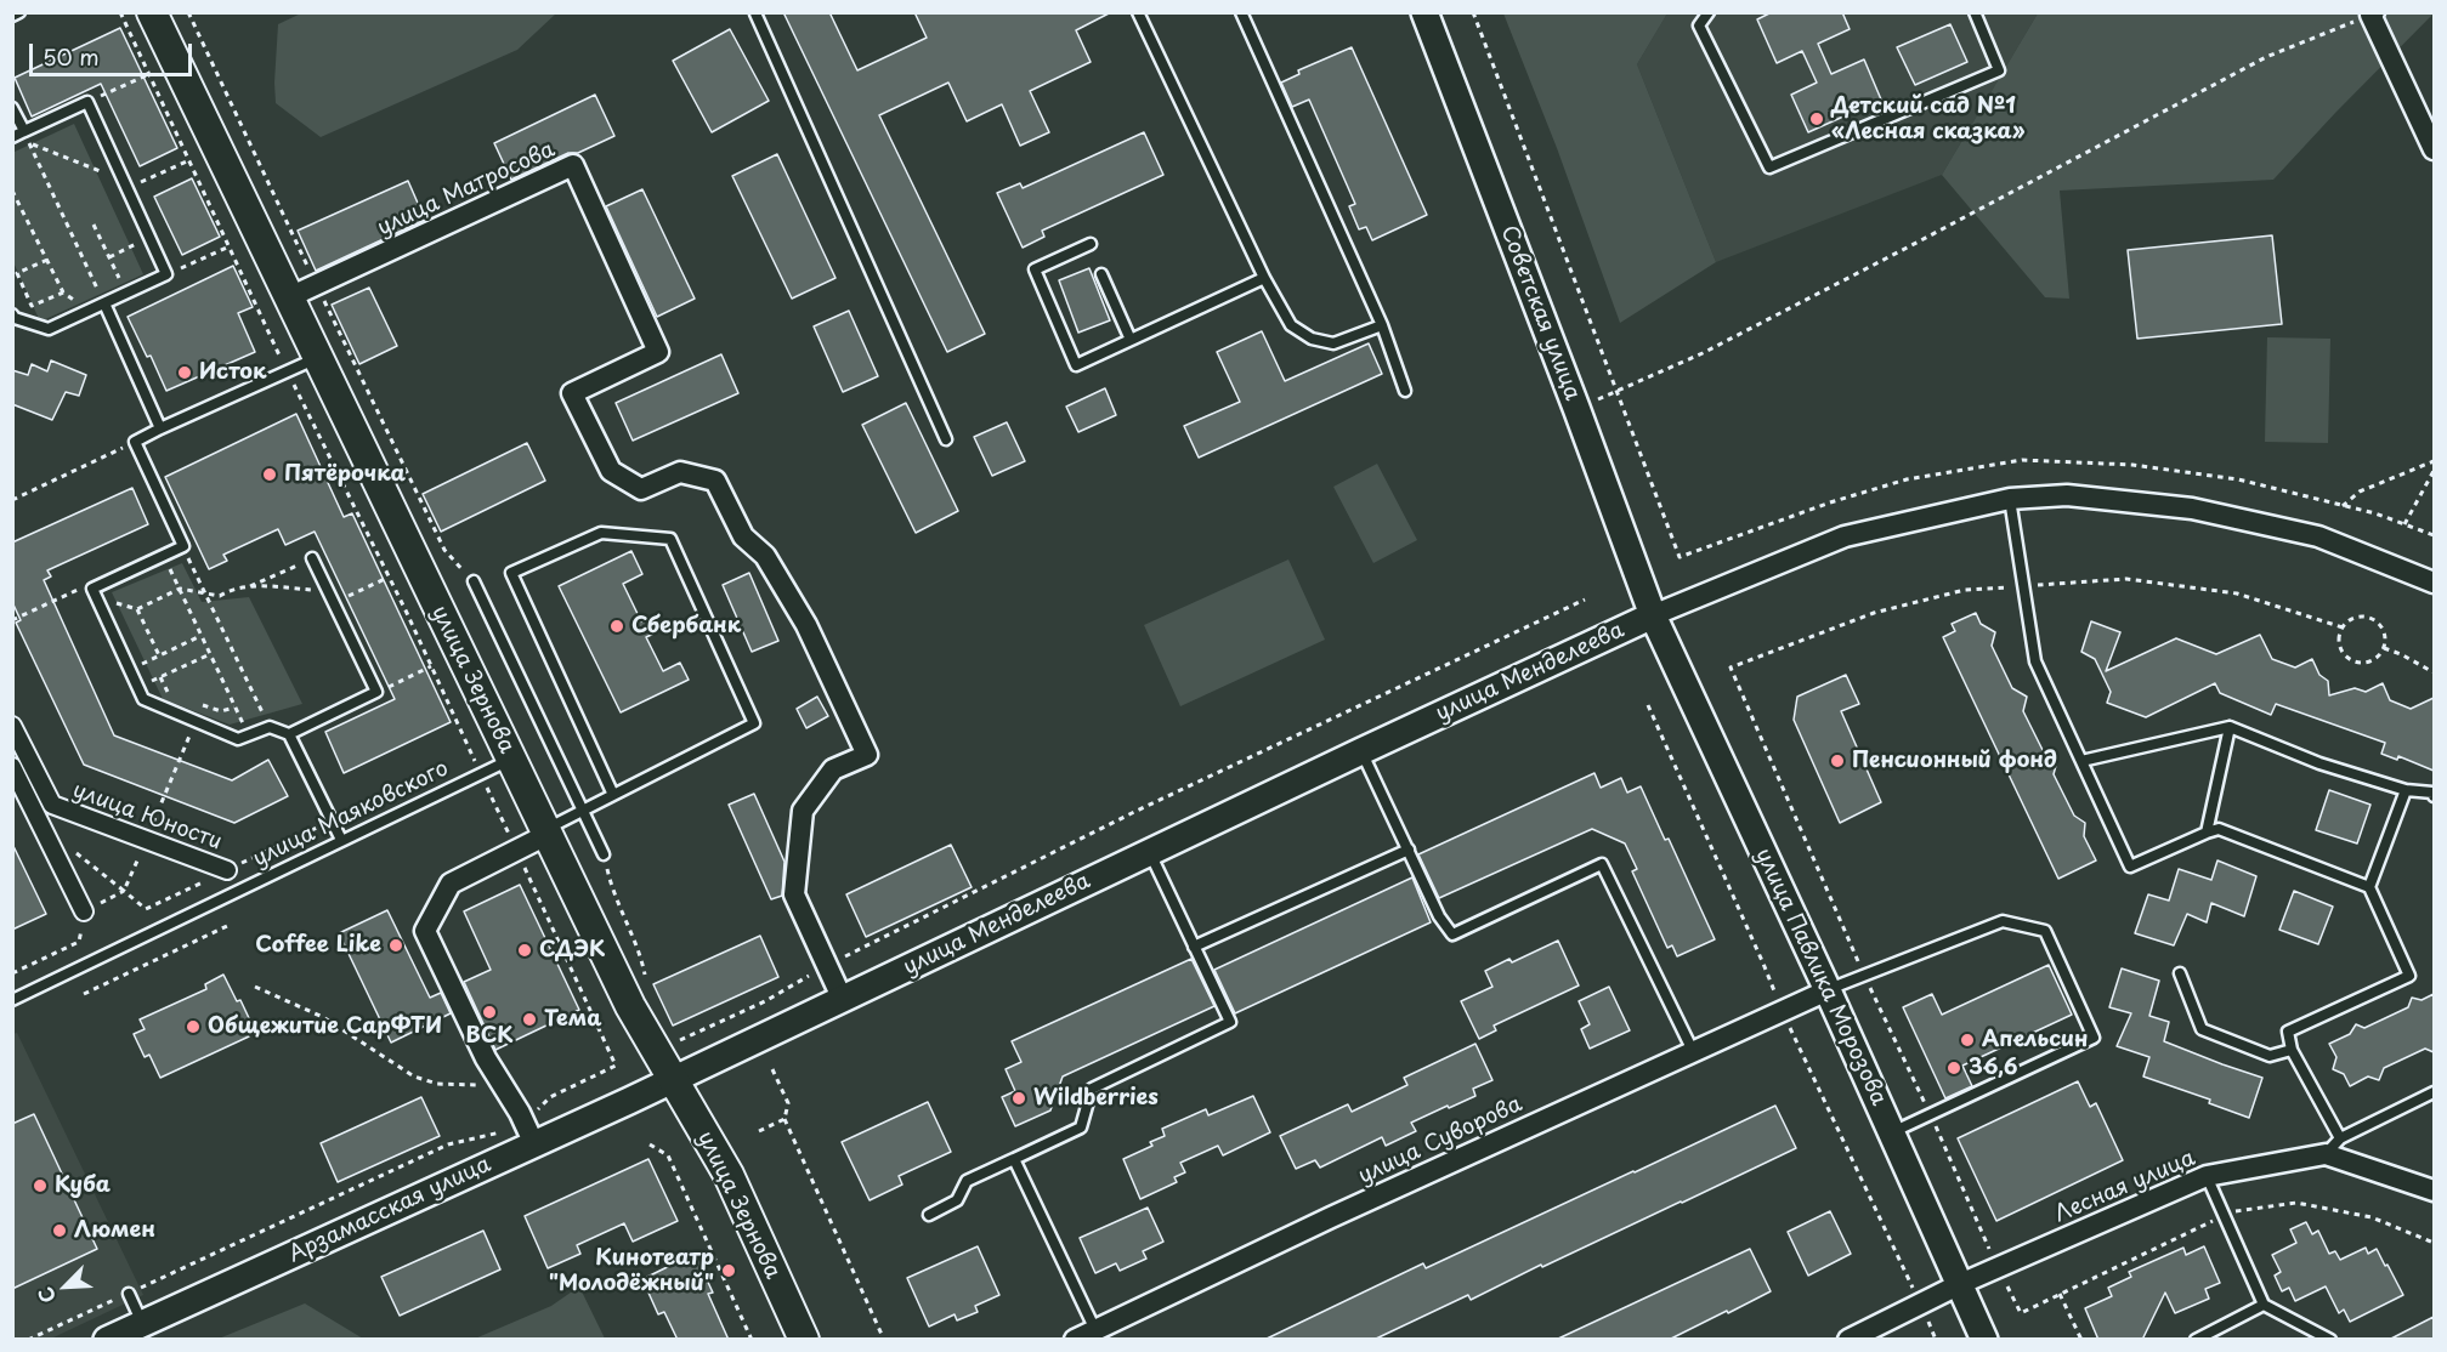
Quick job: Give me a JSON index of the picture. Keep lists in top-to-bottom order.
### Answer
{
  "streets": {
    "main road": ["улица Зернова"],
    "street": [
      "улица Матросова",
      "Советская улица",
      "улица Менделеева",
      "улица Юности",
      "улица Павлика Морозова",
      "улица Суворова",
      "Лесная улица",
      "Арзамасская улица"
    ],
    "lane": ["улица Маяковского"]
  },
  "crossings": [
    ["улица Матросова", "улица Менделеева"],
    ["улица Матросова", "улица Зернова"],
    ["Советская улица", "улица Менделеева"],
    ["Советская улица", "улица Павлика Морозова"],
    ["улица Менделеева", "улица Зернова"],
    ["улица Менделеева", "улица Павлика Морозова"],
    ["улица Менделеева", "Арзамасская улица"],
    ["улица Зернова", "улица Маяковского"],
    ["улица Зернова", "Арзамасская улица"],
    ["улица Павлика Морозова", "улица Суворова"],
    ["улица Павлика Морозова", "Лесная улица"]
  ],
  "places": [
    "Детский сад №1 «Лесная сказка»",
    "Исток",
    "Пятёрочка",
    "Сбербанк",
    "Пенсионный фонд",
    "Coffee Like",
    "СДЭК",
    "ВСК",
    "Тема",
    "Общежитие СарФТИ",
    "Апельсин",
    "36,6",
    "Wildberries",
    "Куба",
    "Люмен",
    "Кинотеатр \"Молодёжный\""
  ],
  "scale_bar": "50 m",
  "north": "bottom left"
}
